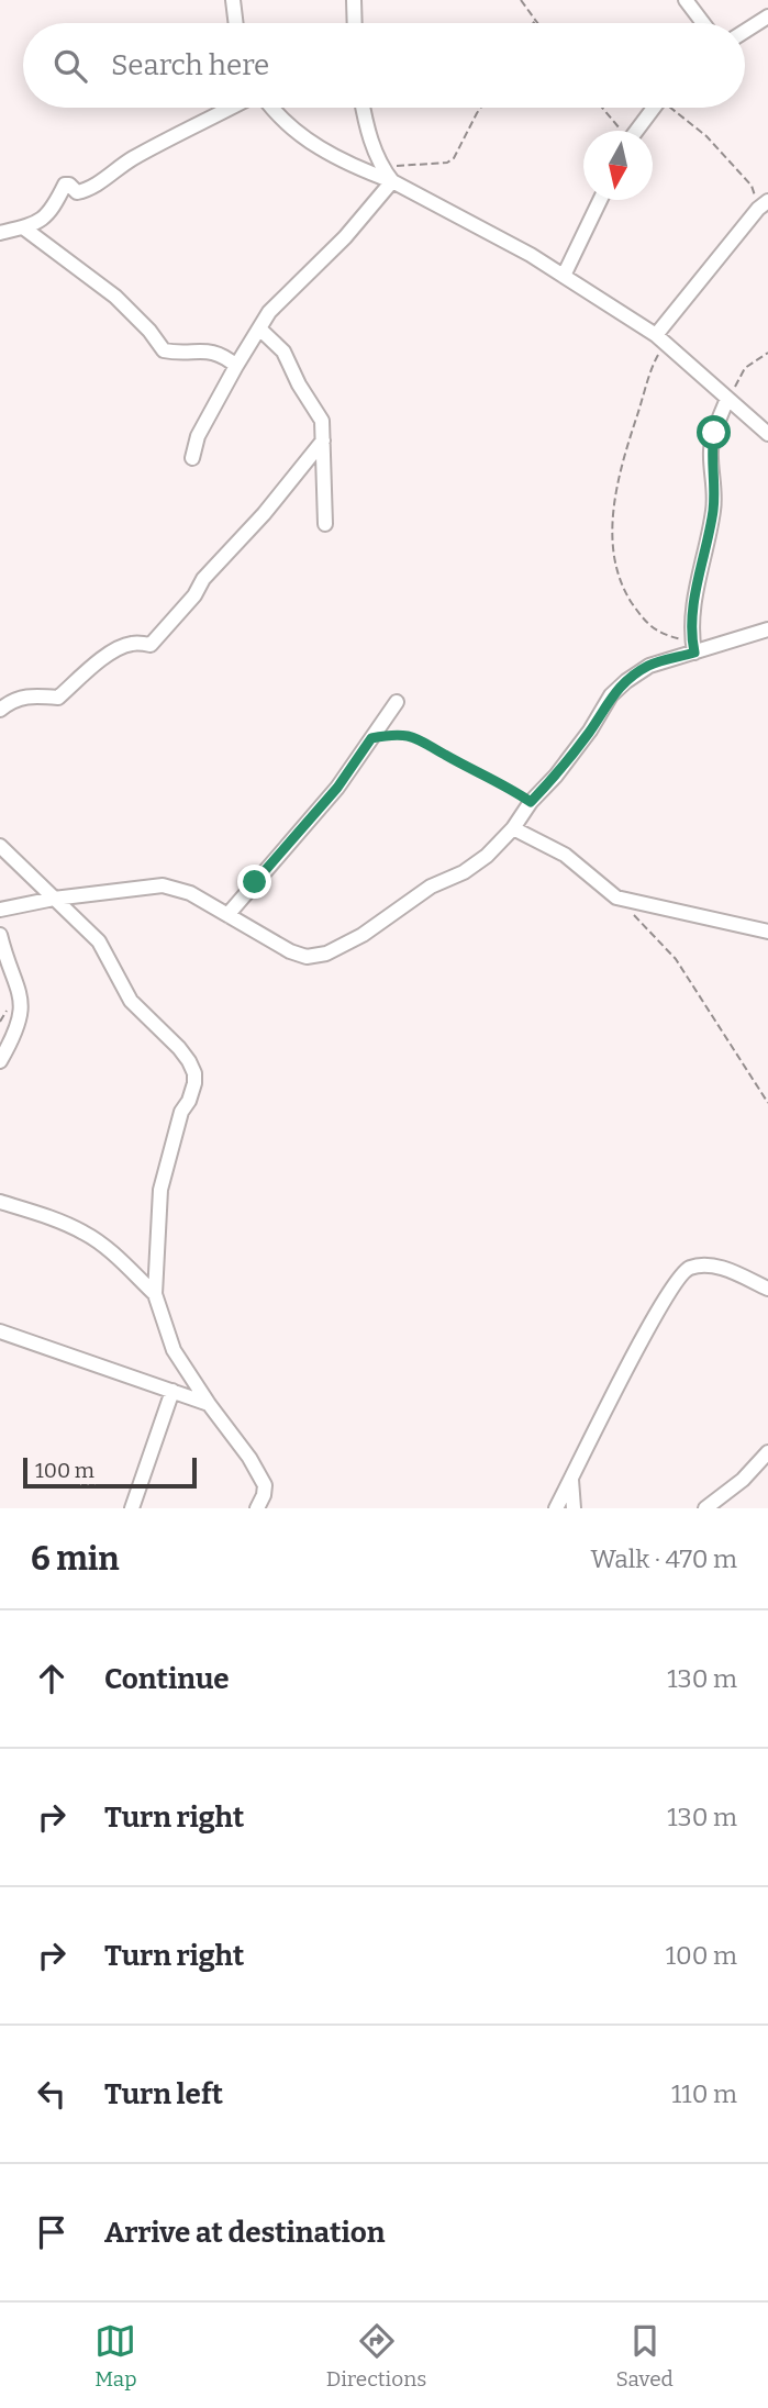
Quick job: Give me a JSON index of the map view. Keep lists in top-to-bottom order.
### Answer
{
  "scale_bar": "100 m",
  "north": "bottom",
  "page": {
    "search": "Search here",
    "scale": "100 m",
    "heading": ["6 min", "Walk · 470 m"],
    "list": [
      ["Continue", "130 m"],
      ["Turn right", "130 m"],
      ["Turn right", "100 m"],
      ["Turn left", "110 m"],
      "Arrive at destination"
    ],
    "nav": ["Map", "Directions", "Saved"]
  }
}
